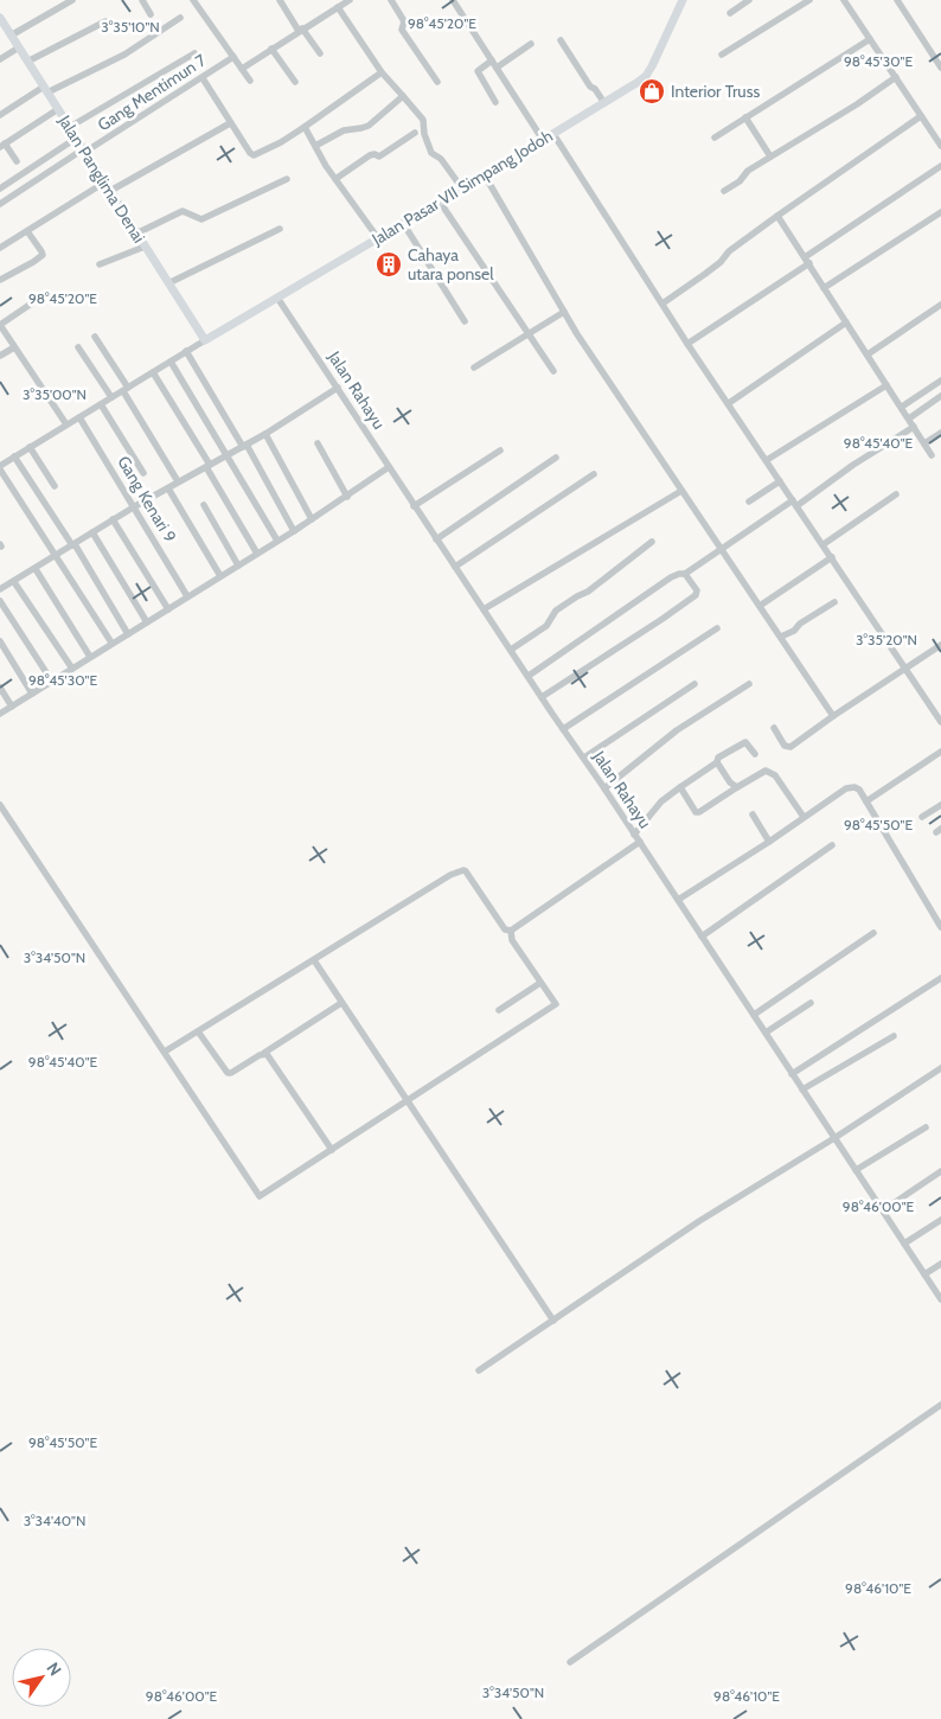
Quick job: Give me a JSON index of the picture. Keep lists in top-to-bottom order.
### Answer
{
  "streets": {
    "main road": ["Jalan Panglima Denai", "Jalan Pasar VII Simpang Jodoh"],
    "street": ["Gang Mentimun 7", "Jalan Rahayu", "Gang Kenari 9"]
  },
  "crossings": [
    ["Gang Mentimun 7", "Jalan Panglima Denai"],
    ["Jalan Panglima Denai", "Jalan Pasar VII Simpang Jodoh"],
    ["Jalan Pasar VII Simpang Jodoh", "Jalan Rahayu"]
  ],
  "places": {
    "shop": ["Interior Truss"],
    "building": ["Cahaya utara ponsel"]
  },
  "north": "top right",
  "coordinates": [
    "98°45'20\"E",
    "3°35'10\"N",
    "98°45'30\"E",
    "3°35'00\"N",
    "98°45'40\"E",
    "3°35'20\"N",
    "98°45'50\"E",
    "3°34'50\"N",
    "98°46'00\"E",
    "3°34'40\"N",
    "98°46'10\"E"
  ]
}
